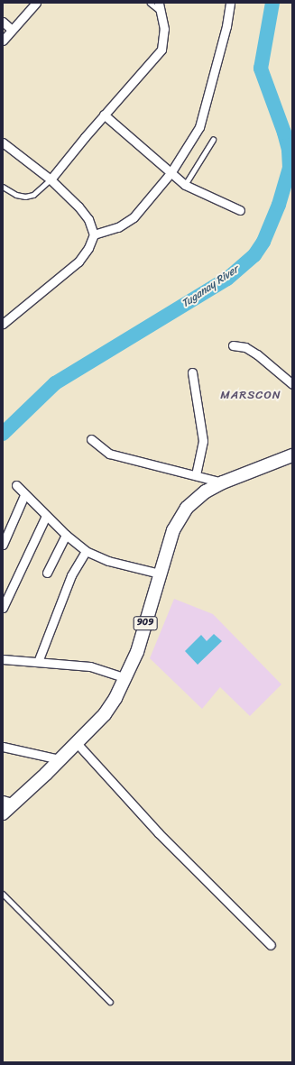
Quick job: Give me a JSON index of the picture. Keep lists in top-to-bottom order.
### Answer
{
  "streets": {
    "main road": ["909"]
  },
  "districts": ["MARSCON"],
  "water": ["Tuganay River"]
}
